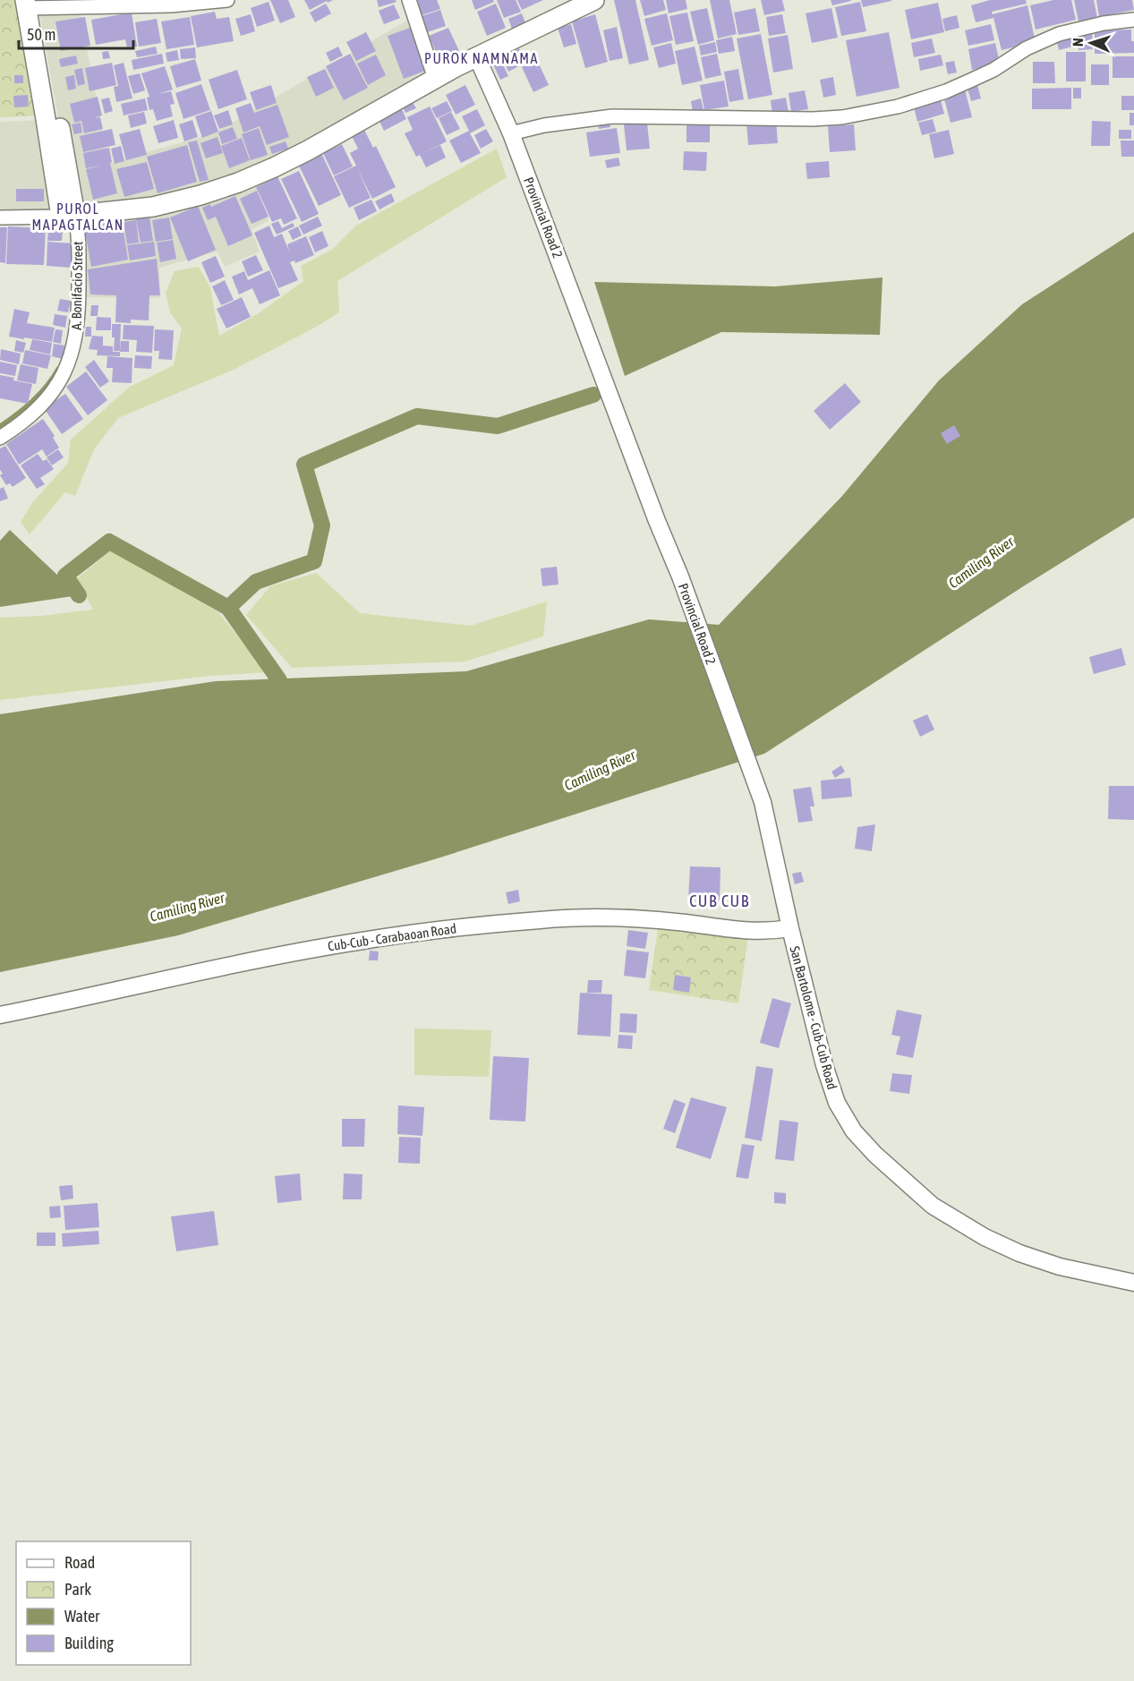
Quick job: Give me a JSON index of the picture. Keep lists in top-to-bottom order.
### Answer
{
  "streets": {
    "street": [
      "Provincial Road 2",
      "A. Bonifacio Street",
      "Cub-Cub - Carabaoan Road",
      "San Bartolome - Cub-Cub Road"
    ]
  },
  "crossings": [
    ["Provincial Road 2", "San Bartolome - Cub-Cub Road"],
    ["Cub-Cub - Carabaoan Road", "San Bartolome - Cub-Cub Road"]
  ],
  "districts": ["PUROK NAMNAMA", "PUROL MAPAGTALCAN", "CUB CUB"],
  "water": ["Camiling River"],
  "legend": [
    "Road",
    "Park",
    "Water",
    "Building"
  ],
  "scale_bar": "50 m",
  "north": "left"
}
